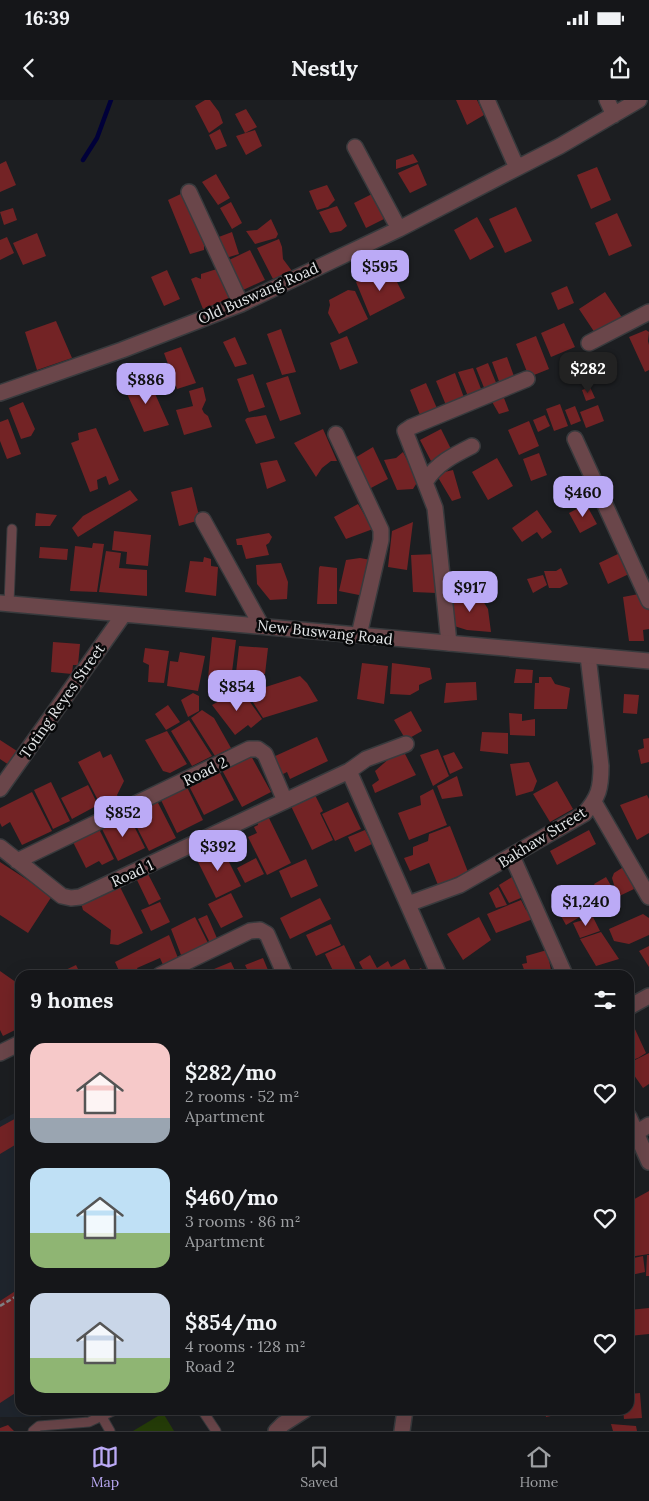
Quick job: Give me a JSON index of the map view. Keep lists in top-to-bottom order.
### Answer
{
  "streets": {
    "street": [
      "Old Buswang Road",
      "New Buswang Road",
      "Toting Reyes Street",
      "Road 2",
      "Bakhaw Street",
      "Road 1"
    ]
  },
  "crossings": [
    ["New Buswang Road", "Toting Reyes Street"],
    ["New Buswang Road", "Bakhaw Street"],
    ["Road 2", "Road 1"]
  ],
  "page": {
    "status": "16:39",
    "header": "Nestly",
    "price": [
      "$595",
      "$282",
      "$886",
      "$460",
      "$917",
      "$854",
      "$852",
      "$392",
      "$1,240"
    ],
    "heading": "9 homes",
    "list": [
      {
        "name": "$282/mo",
        "note": "2 rooms · 52 m² · Apartment"
      },
      {
        "name": "$460/mo",
        "note": "3 rooms · 86 m² · Apartment"
      },
      {
        "name": "$854/mo",
        "note": "4 rooms · 128 m² · Road 2"
      }
    ],
    "tabs": ["Map", "Saved", "Home"]
  }
}
